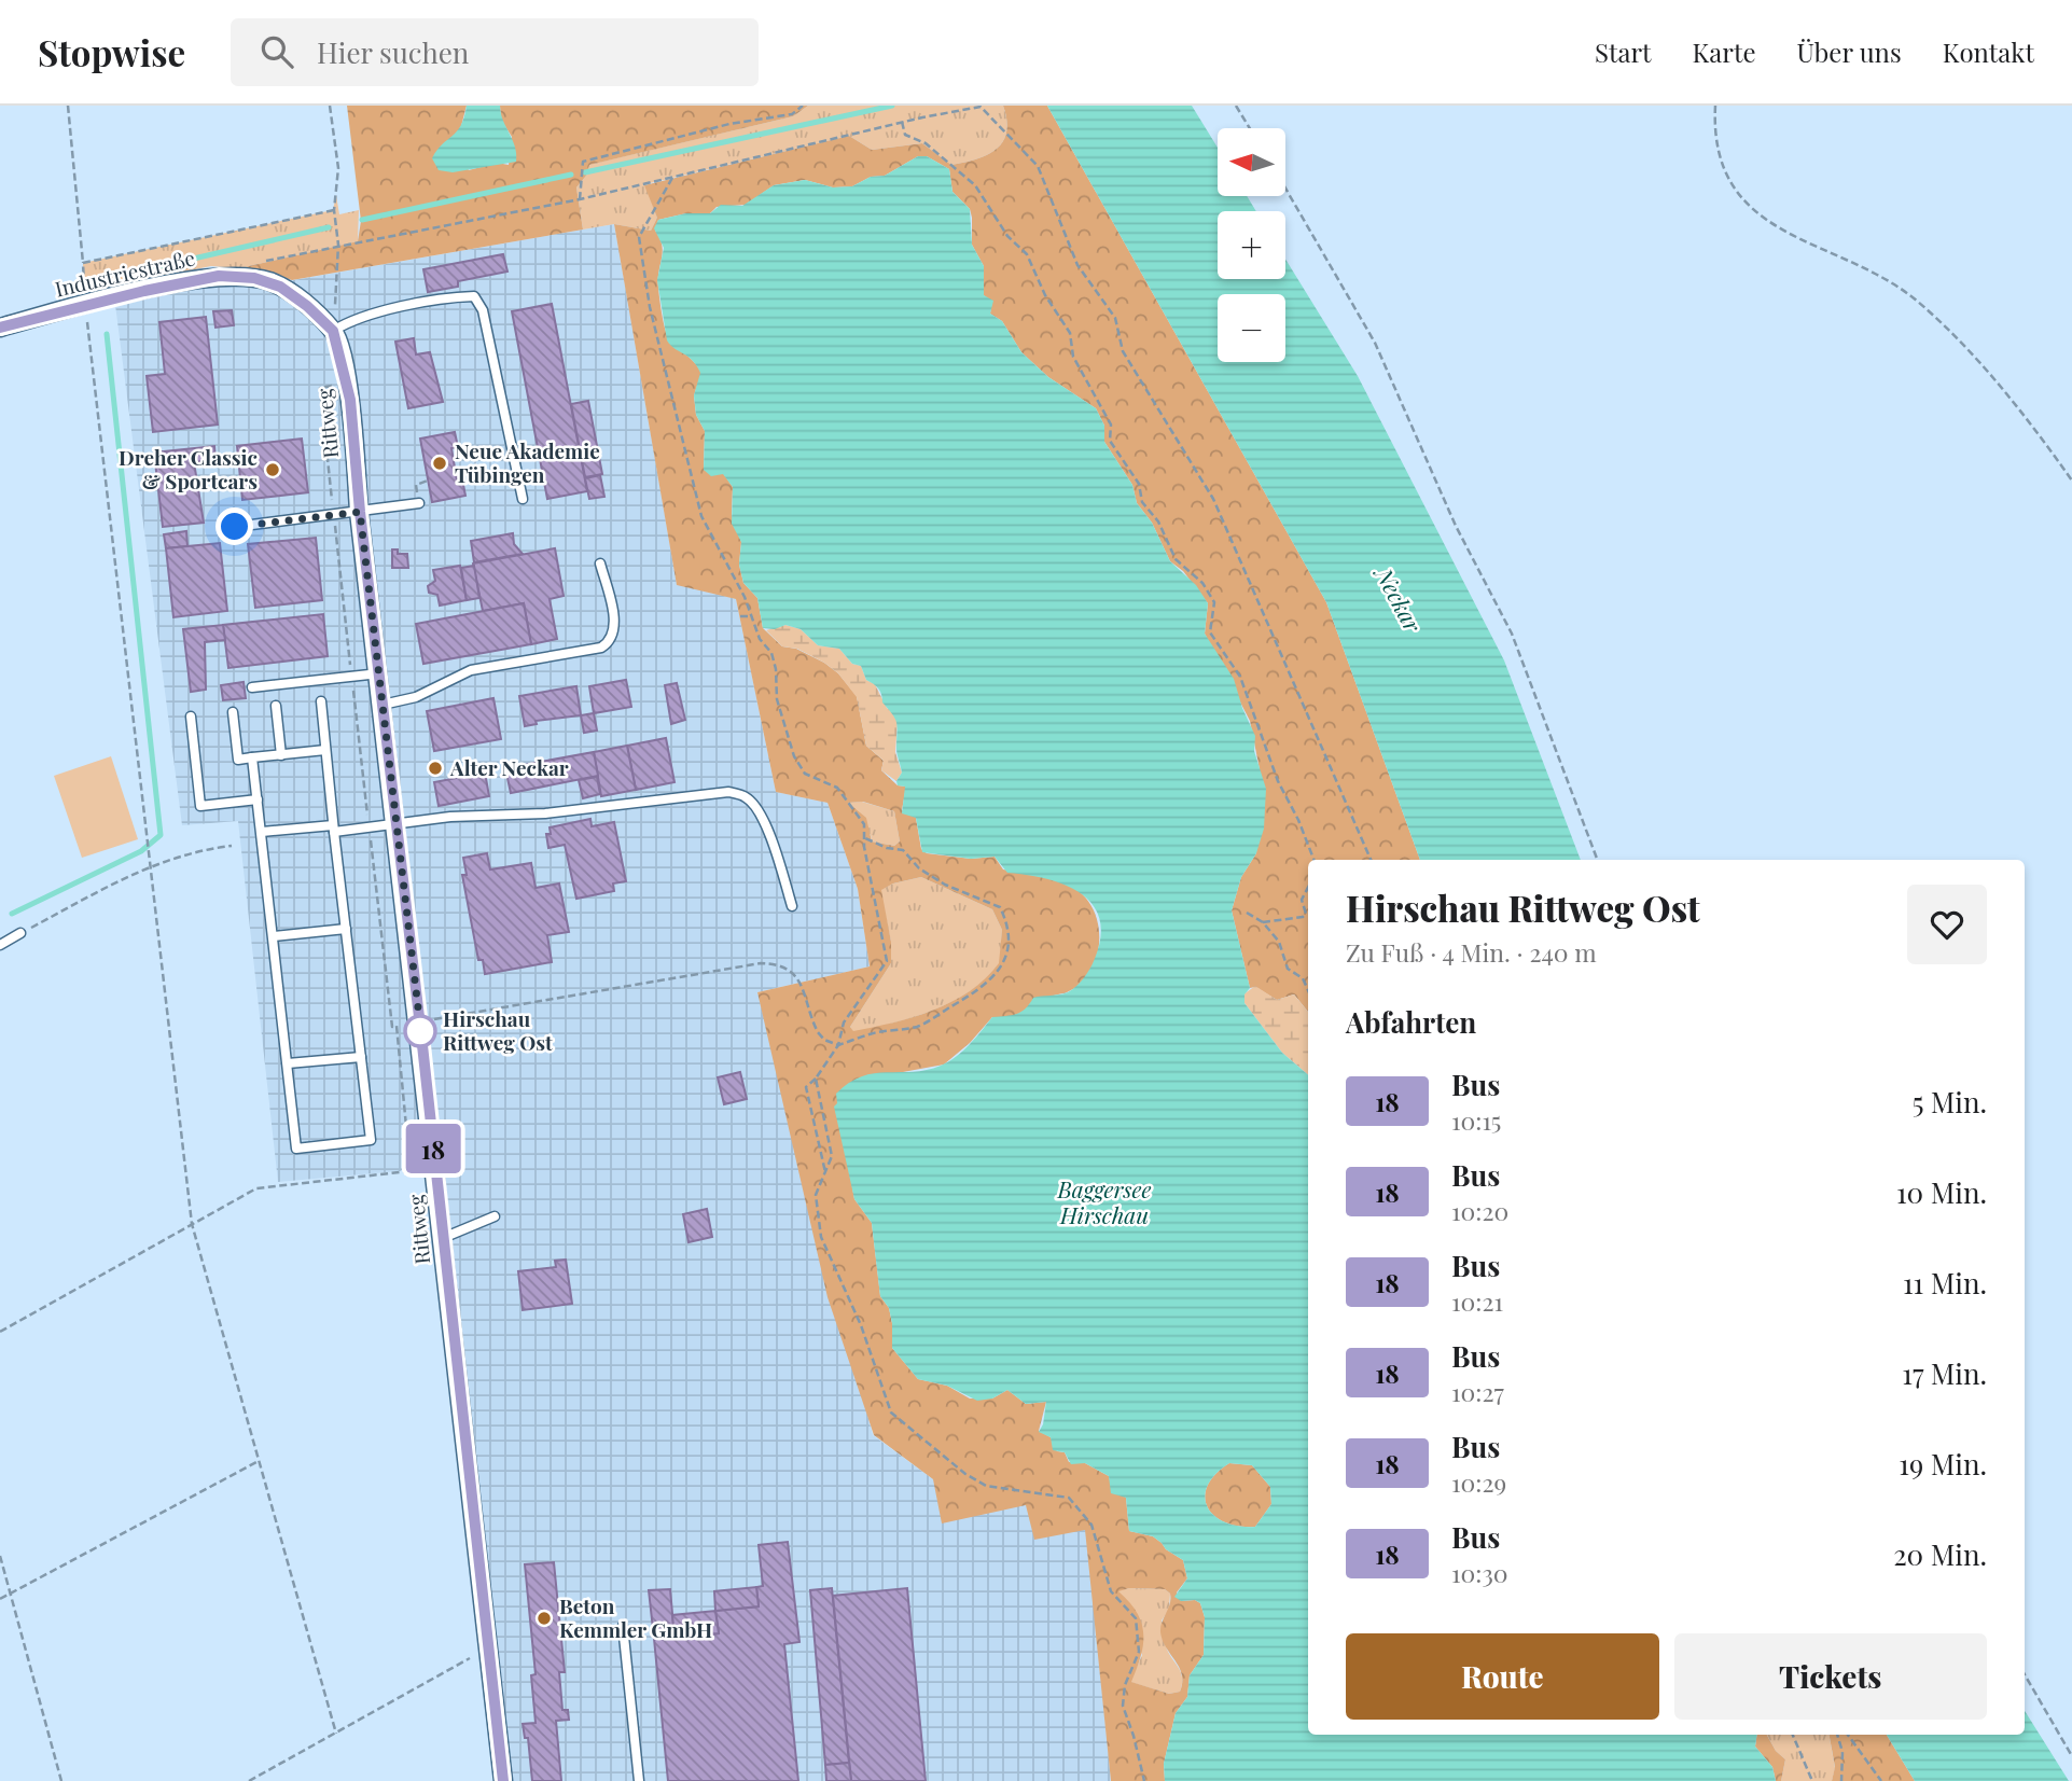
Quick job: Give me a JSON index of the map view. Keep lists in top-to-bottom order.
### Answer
{
  "streets": {
    "street": ["Industriestraße", "Rittweg"]
  },
  "crossings": [
    ["Industriestraße", "Rittweg"]
  ],
  "water": ["Neckar", "Baggersee Hirschau"],
  "places": [
    "Neue Akademie Tübingen",
    "Dreher Classic & Sportcars",
    "Alter Neckar",
    "Hirschau Rittweg Ost",
    "Beton Kemmler GmbH"
  ],
  "lines": ["bus line 18"],
  "north": "left",
  "page": {
    "header": "Stopwise",
    "search": "Hier suchen",
    "nav": [
      "Start",
      "Karte",
      "Über uns",
      "Kontakt"
    ],
    "on_map": "18",
    "map_buttons": ["+", "−"],
    "heading": [
      ["Hirschau Rittweg Ost", "Zu Fuß · 4 Min. · 240 m"],
      "Abfahrten"
    ],
    "list": [
      {
        "mark": "18",
        "name": "Bus",
        "note": "10:15",
        "value": "5 Min."
      },
      {
        "mark": "18",
        "name": "Bus",
        "note": "10:20",
        "value": "10 Min."
      },
      {
        "mark": "18",
        "name": "Bus",
        "note": "10:21",
        "value": "11 Min."
      },
      {
        "mark": "18",
        "name": "Bus",
        "note": "10:27",
        "value": "17 Min."
      },
      {
        "mark": "18",
        "name": "Bus",
        "note": "10:29",
        "value": "19 Min."
      },
      {
        "mark": "18",
        "name": "Bus",
        "note": "10:30",
        "value": "20 Min."
      }
    ],
    "buttons": ["Route", "Tickets"]
  }
}
